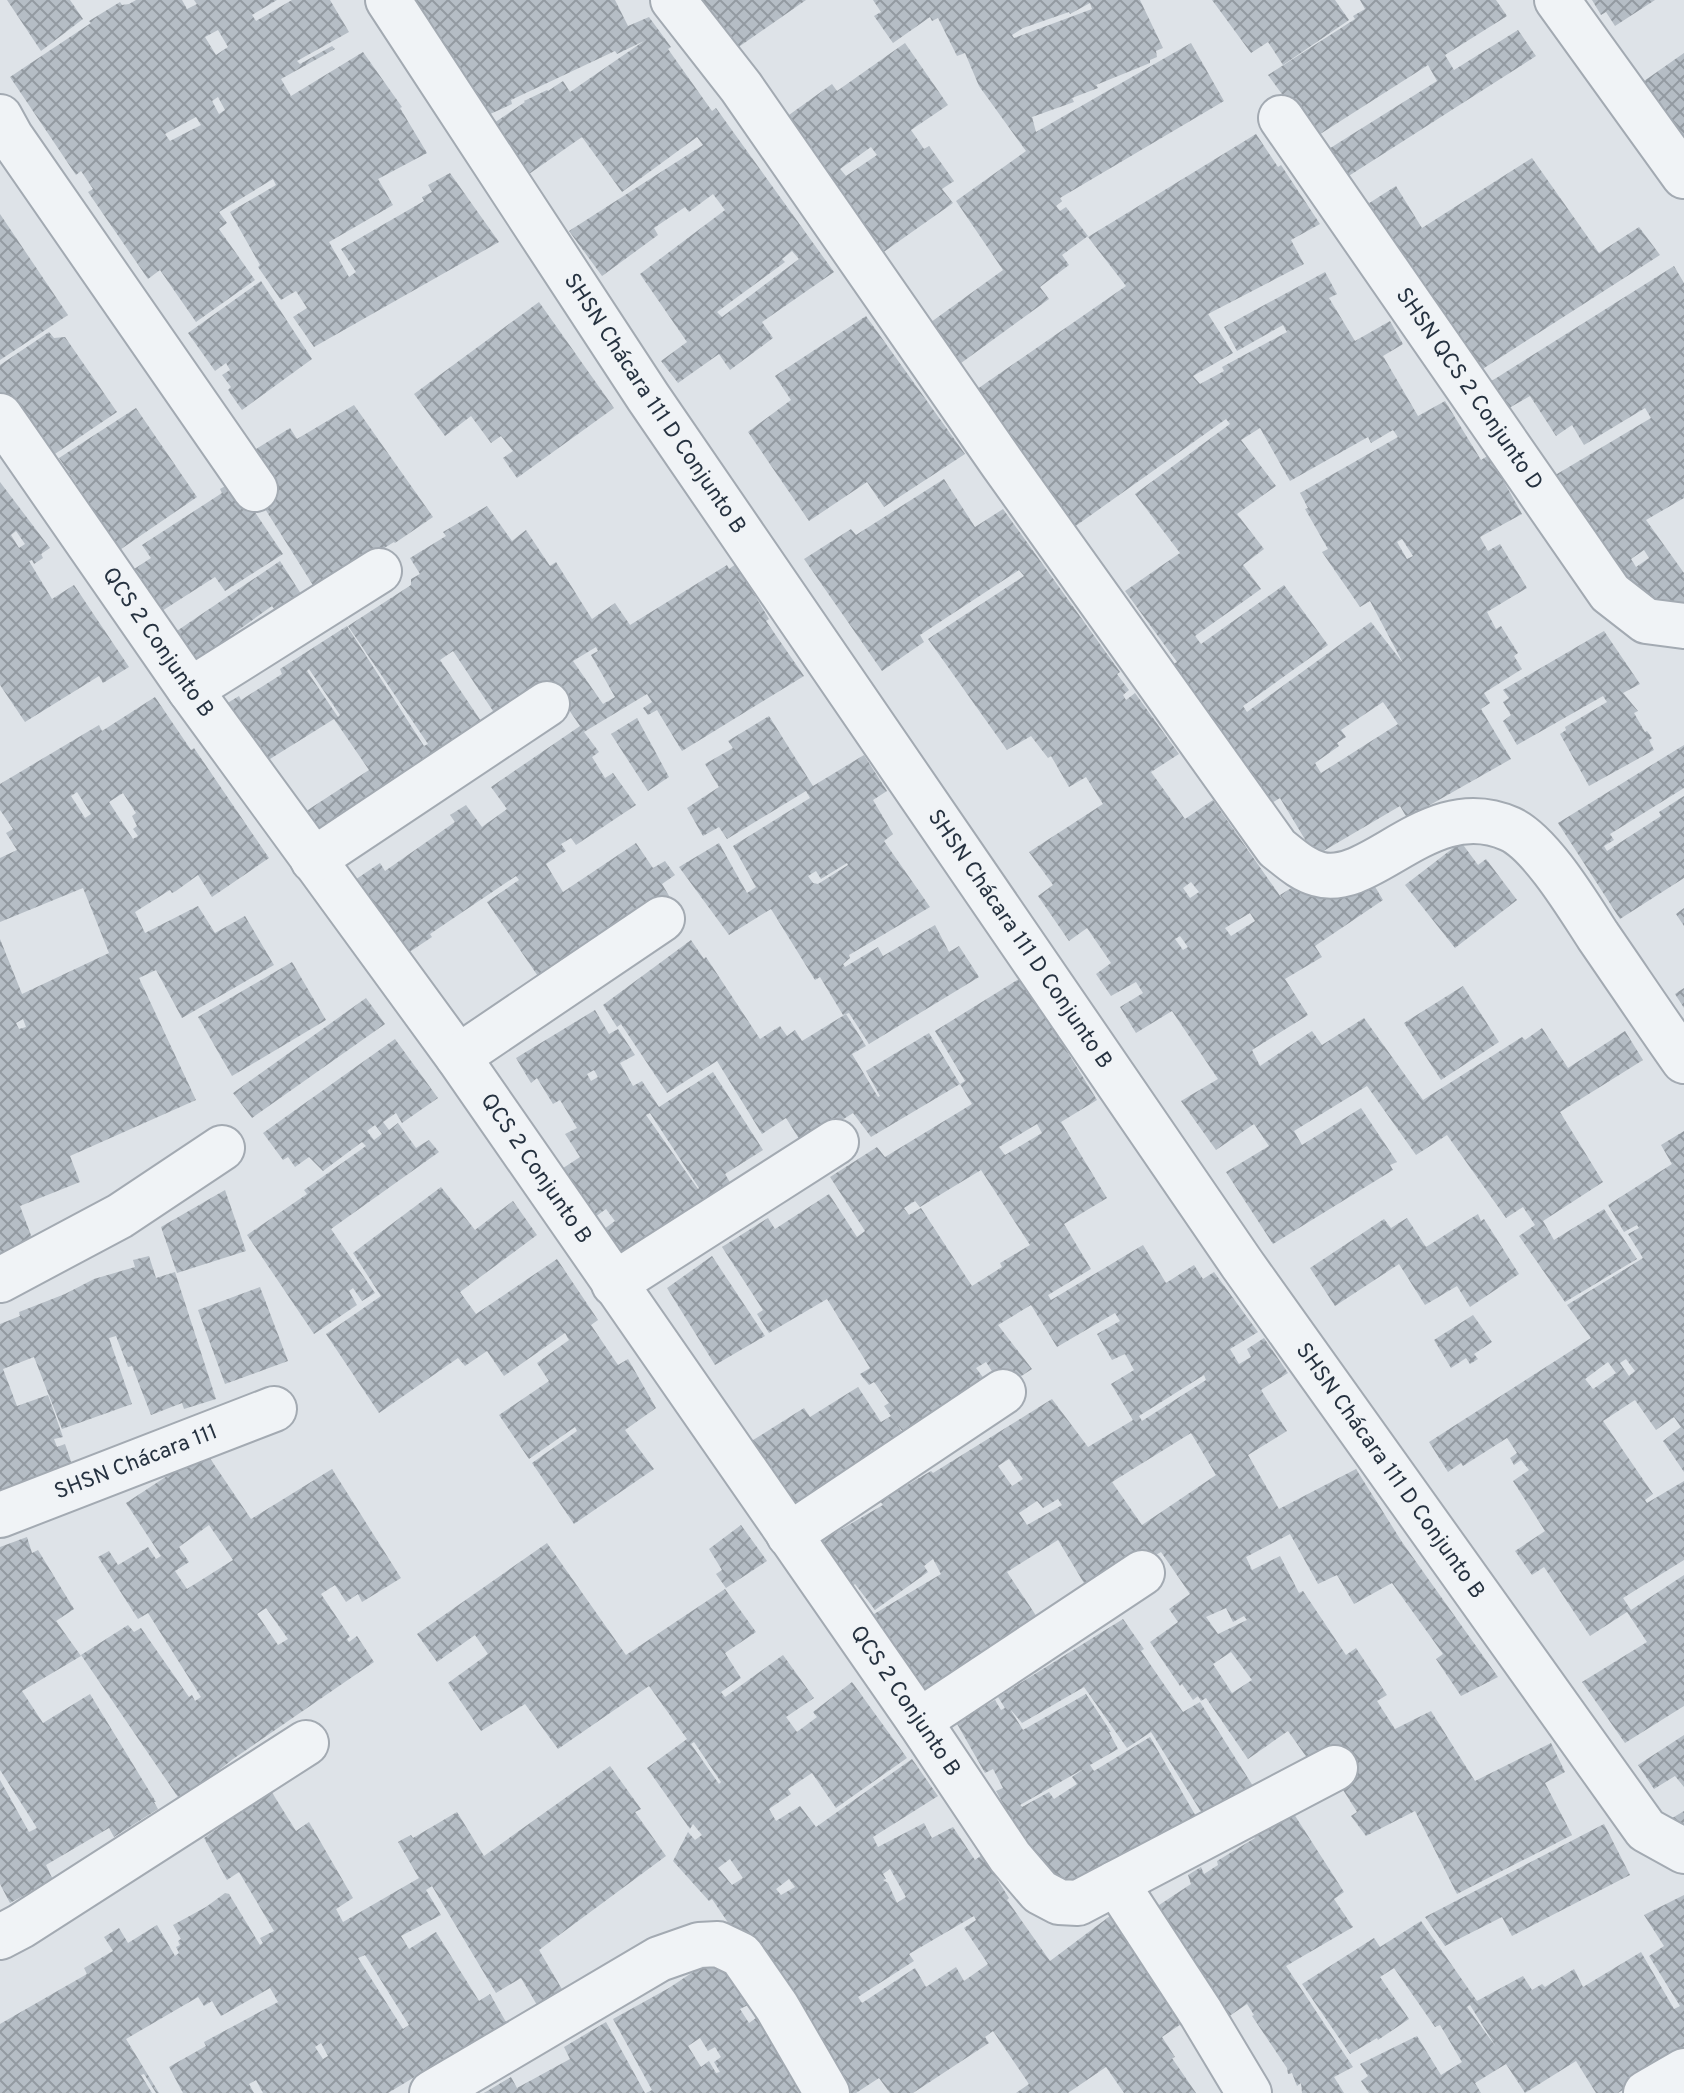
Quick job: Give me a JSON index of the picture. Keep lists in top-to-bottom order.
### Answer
{
  "streets": {
    "street": [
      "SHSN QCS 2 Conjunto D",
      "SHSN Chácara 111 D Conjunto B",
      "QCS 2 Conjunto B",
      "SHSN Chácara 111"
    ]
  }
}
